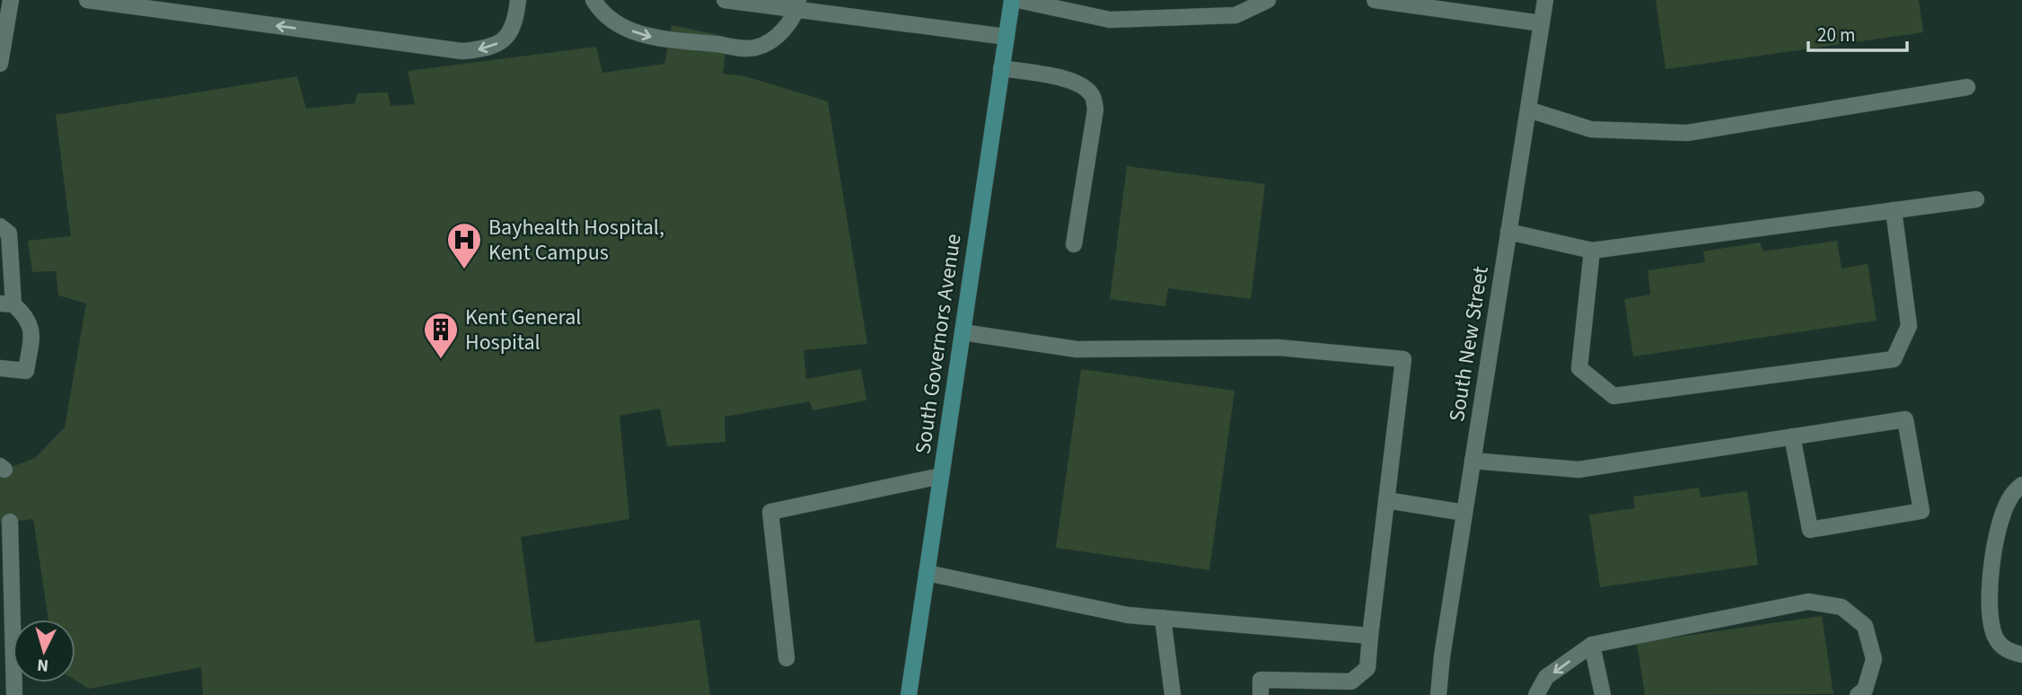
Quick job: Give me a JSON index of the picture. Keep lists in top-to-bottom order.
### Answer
{
  "streets": {
    "main road": ["South Governors Avenue"],
    "street": ["South New Street"]
  },
  "places": {
    "hospital": ["Bayhealth Hospital, Kent Campus"],
    "building": ["Kent General Hospital"]
  },
  "scale_bar": "20 m",
  "north": "bottom"
}
